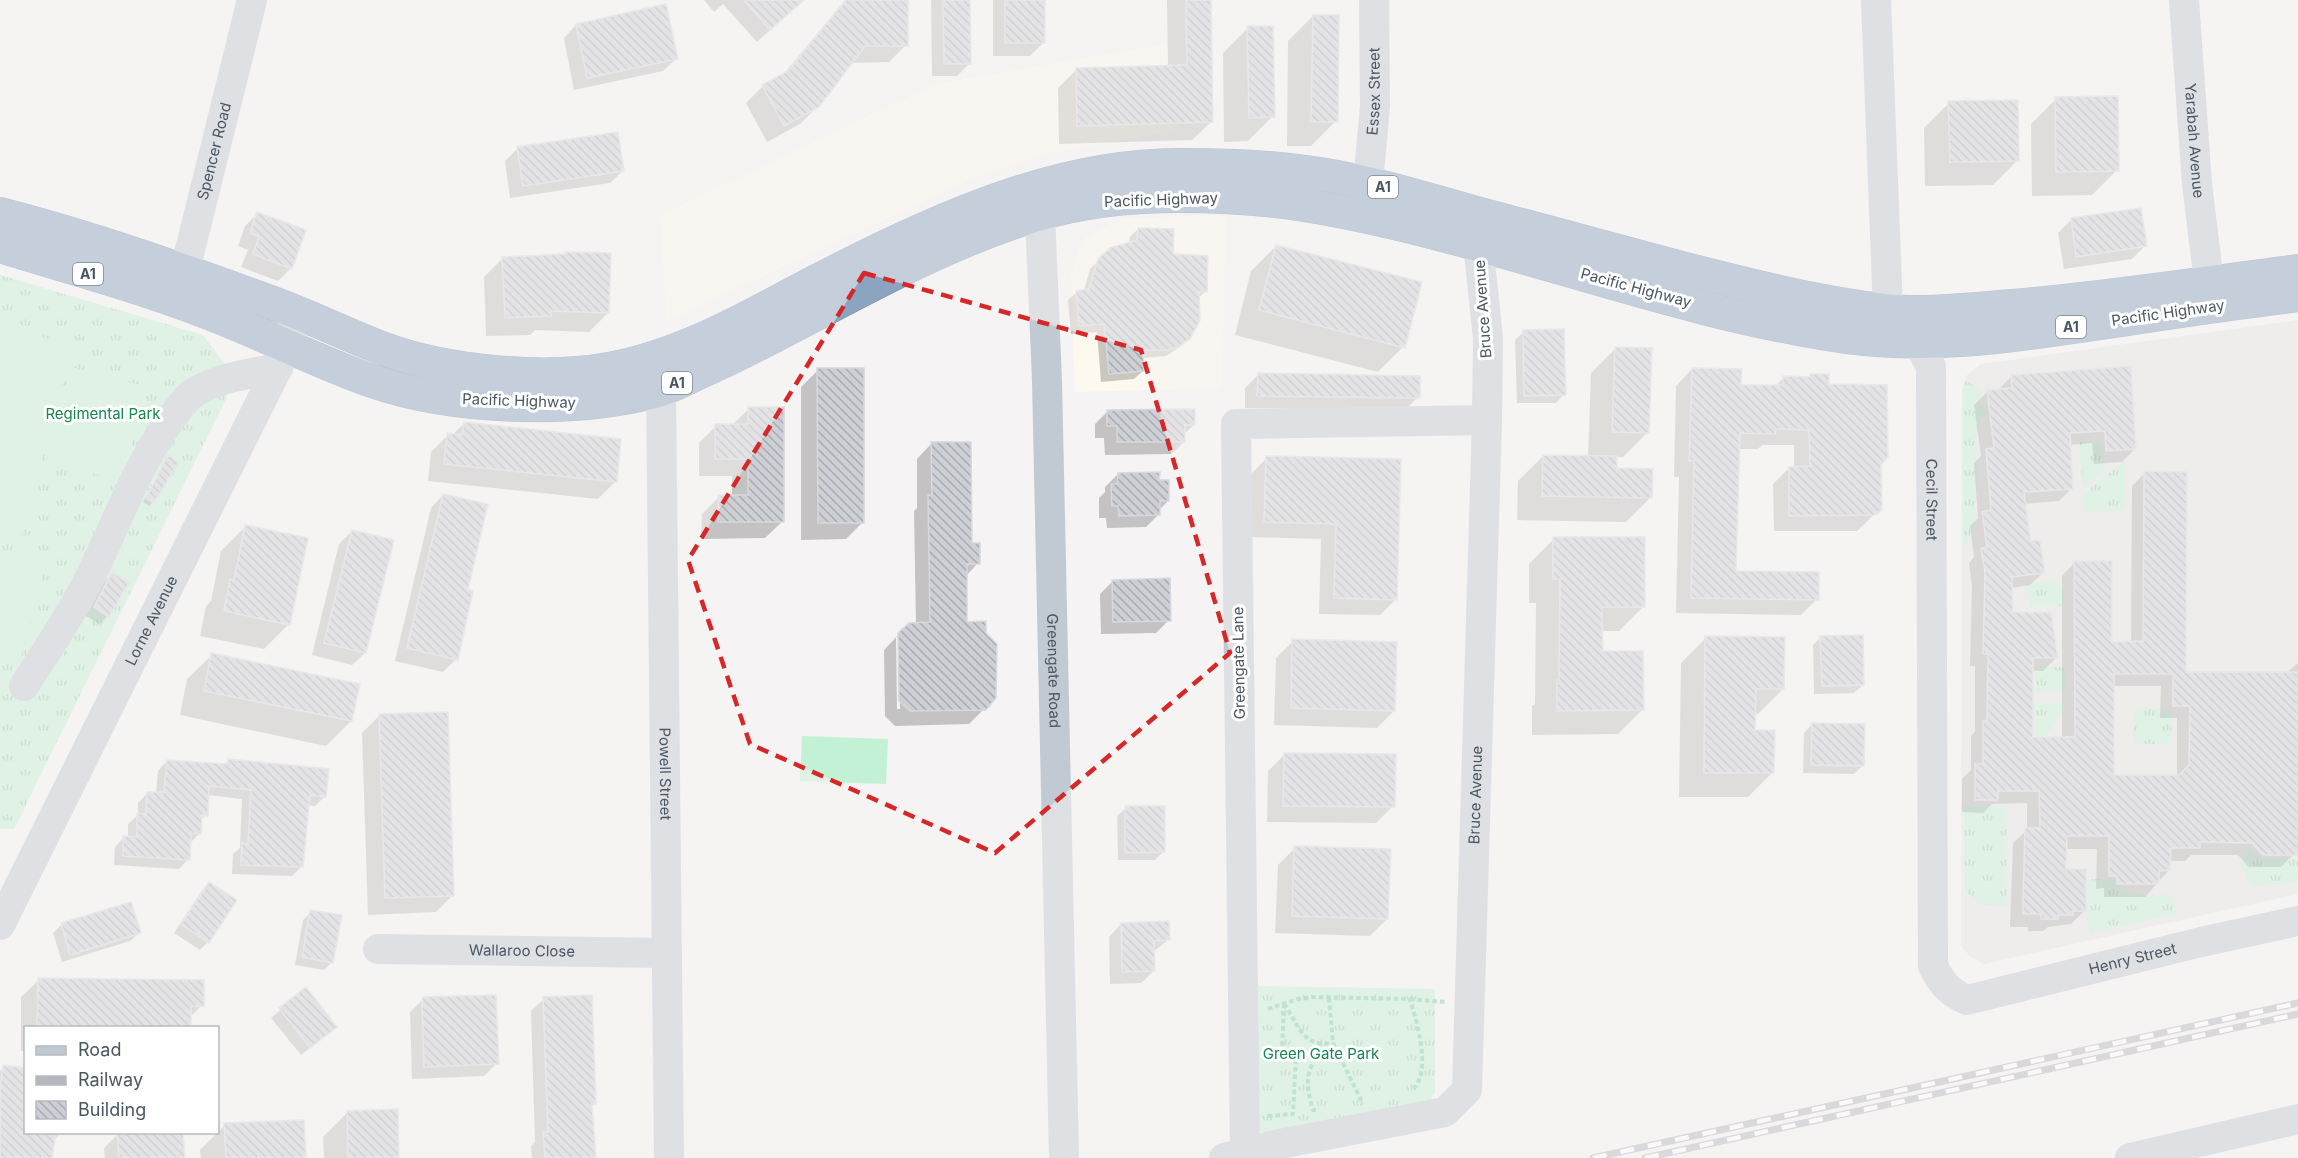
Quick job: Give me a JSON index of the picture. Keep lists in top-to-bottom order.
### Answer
{
  "streets": {
    "highway": ["A1", "Pacific Highway"],
    "street": [
      "Essex Street",
      "Yarabah Avenue",
      "Spencer Road",
      "Bruce Avenue",
      "Cecil Street",
      "Lorne Avenue",
      "Greengate Lane",
      "Greengate Road",
      "Powell Street",
      "Wallaroo Close",
      "Henry Street"
    ]
  },
  "crossings": [
    ["Essex Street", "Pacific Highway"],
    ["Yarabah Avenue", "Pacific Highway"],
    ["Spencer Road", "Pacific Highway"],
    ["Pacific Highway", "Bruce Avenue"],
    ["Pacific Highway", "Cecil Street"],
    ["Pacific Highway", "Lorne Avenue"],
    ["Pacific Highway", "Greengate Road"],
    ["Pacific Highway", "Powell Street"],
    ["Bruce Avenue", "Greengate Lane"],
    ["Cecil Street", "Henry Street"],
    ["Powell Street", "Wallaroo Close"]
  ],
  "parks": ["Regimental Park", "Green Gate Park"],
  "legend": ["Road", "Railway", "Building"]
}
